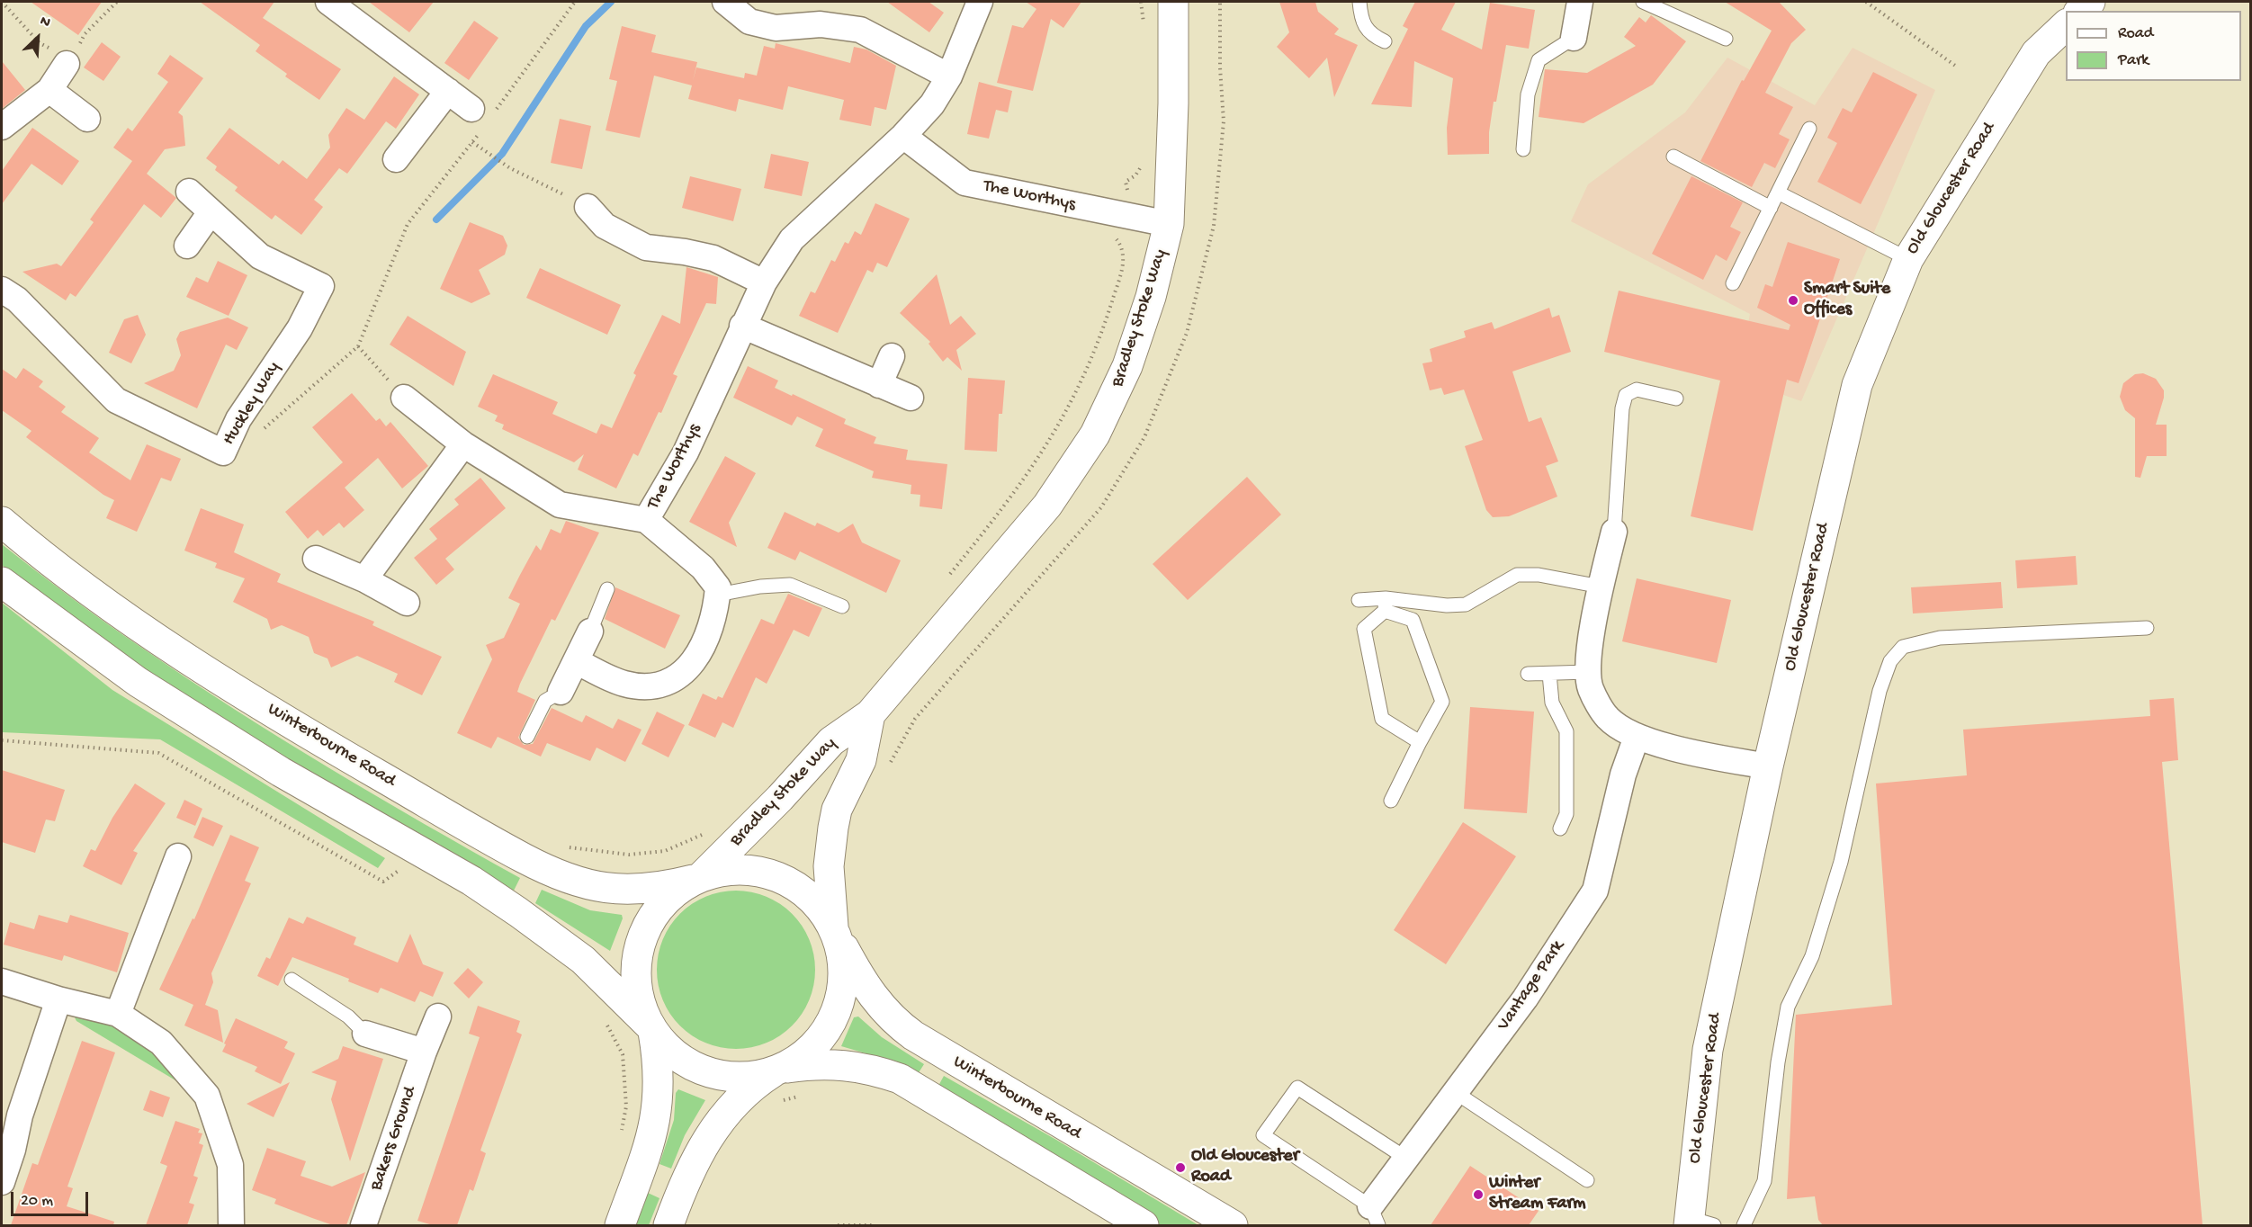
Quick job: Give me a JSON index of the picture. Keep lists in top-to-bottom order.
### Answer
{
  "streets": {
    "main road": ["Old Gloucester Road", "Bradley Stoke Way", "Winterbourne Road"],
    "street": [
      "The Worthys",
      "Huckley Way",
      "Vantage Park",
      "Bakers Ground"
    ]
  },
  "crossings": [
    ["The Worthys", "Bradley Stoke Way"],
    ["Bradley Stoke Way", "Winterbourne Road"]
  ],
  "places": ["Smart Suite Offices", "Old Gloucester Road", "Winter Stream Farm"],
  "legend": ["Road", "Park"],
  "scale_bar": "20 m",
  "north": "top right"
}
